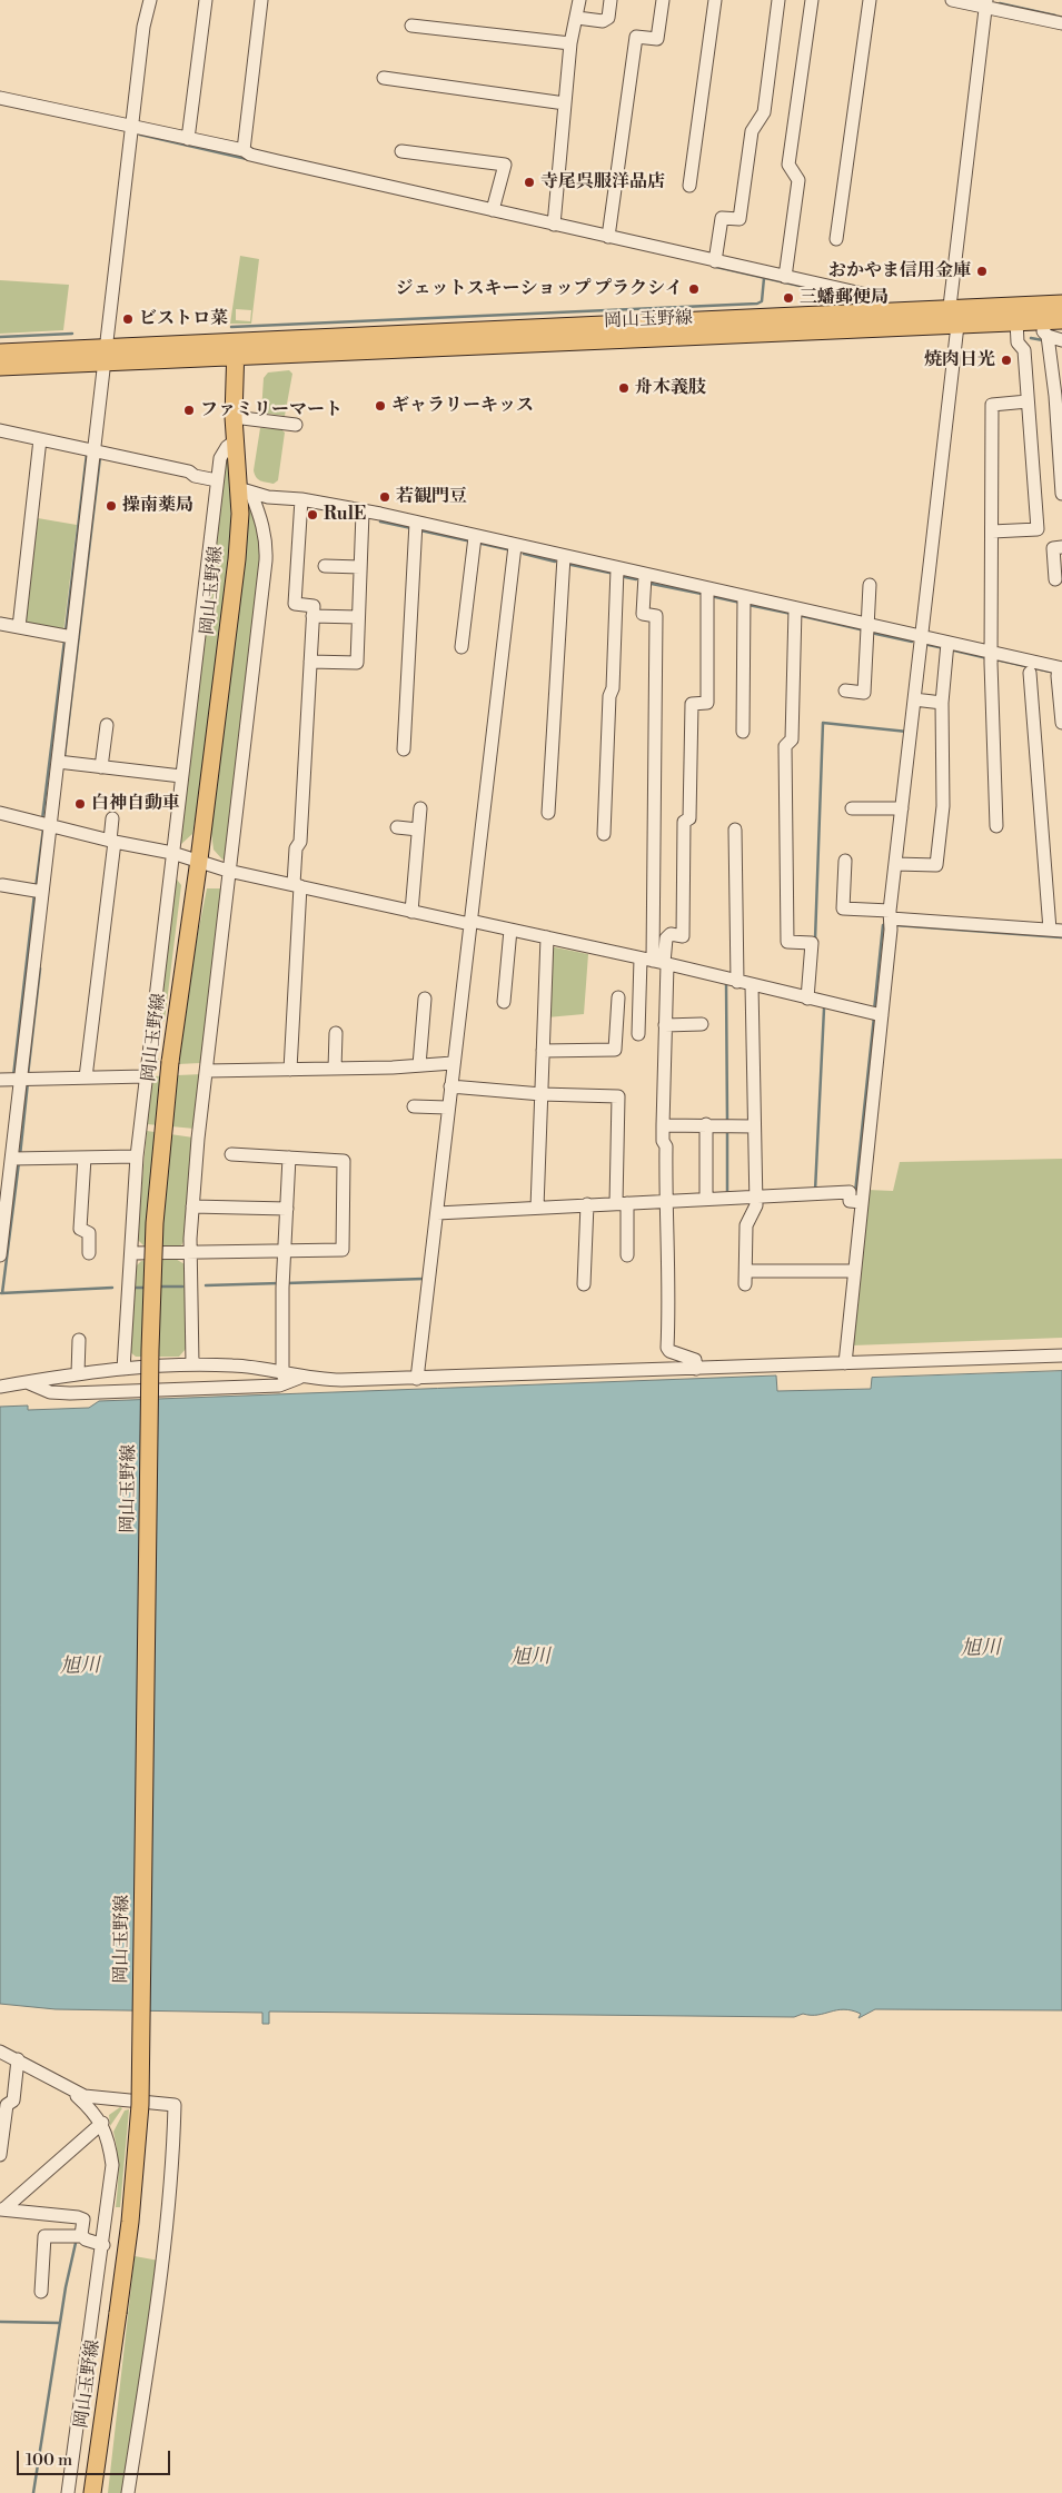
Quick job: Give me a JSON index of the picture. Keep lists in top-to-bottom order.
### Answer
{
  "streets": {
    "main road": ["岡山玉野線"]
  },
  "water": ["旭川"],
  "places": [
    "寺尾呉服洋品店",
    "おかやま信用金庫",
    "ジェットスキーショップ プラクシイ",
    "三蟠郵便局",
    "ビストロ菜",
    "焼肉日光",
    "舟木義肢",
    "ギャラリーキッス",
    "ファミリーマート",
    "若観門豆",
    "操南薬局",
    "RulE",
    "白神自動車"
  ],
  "scale_bar": "100 m"
}
